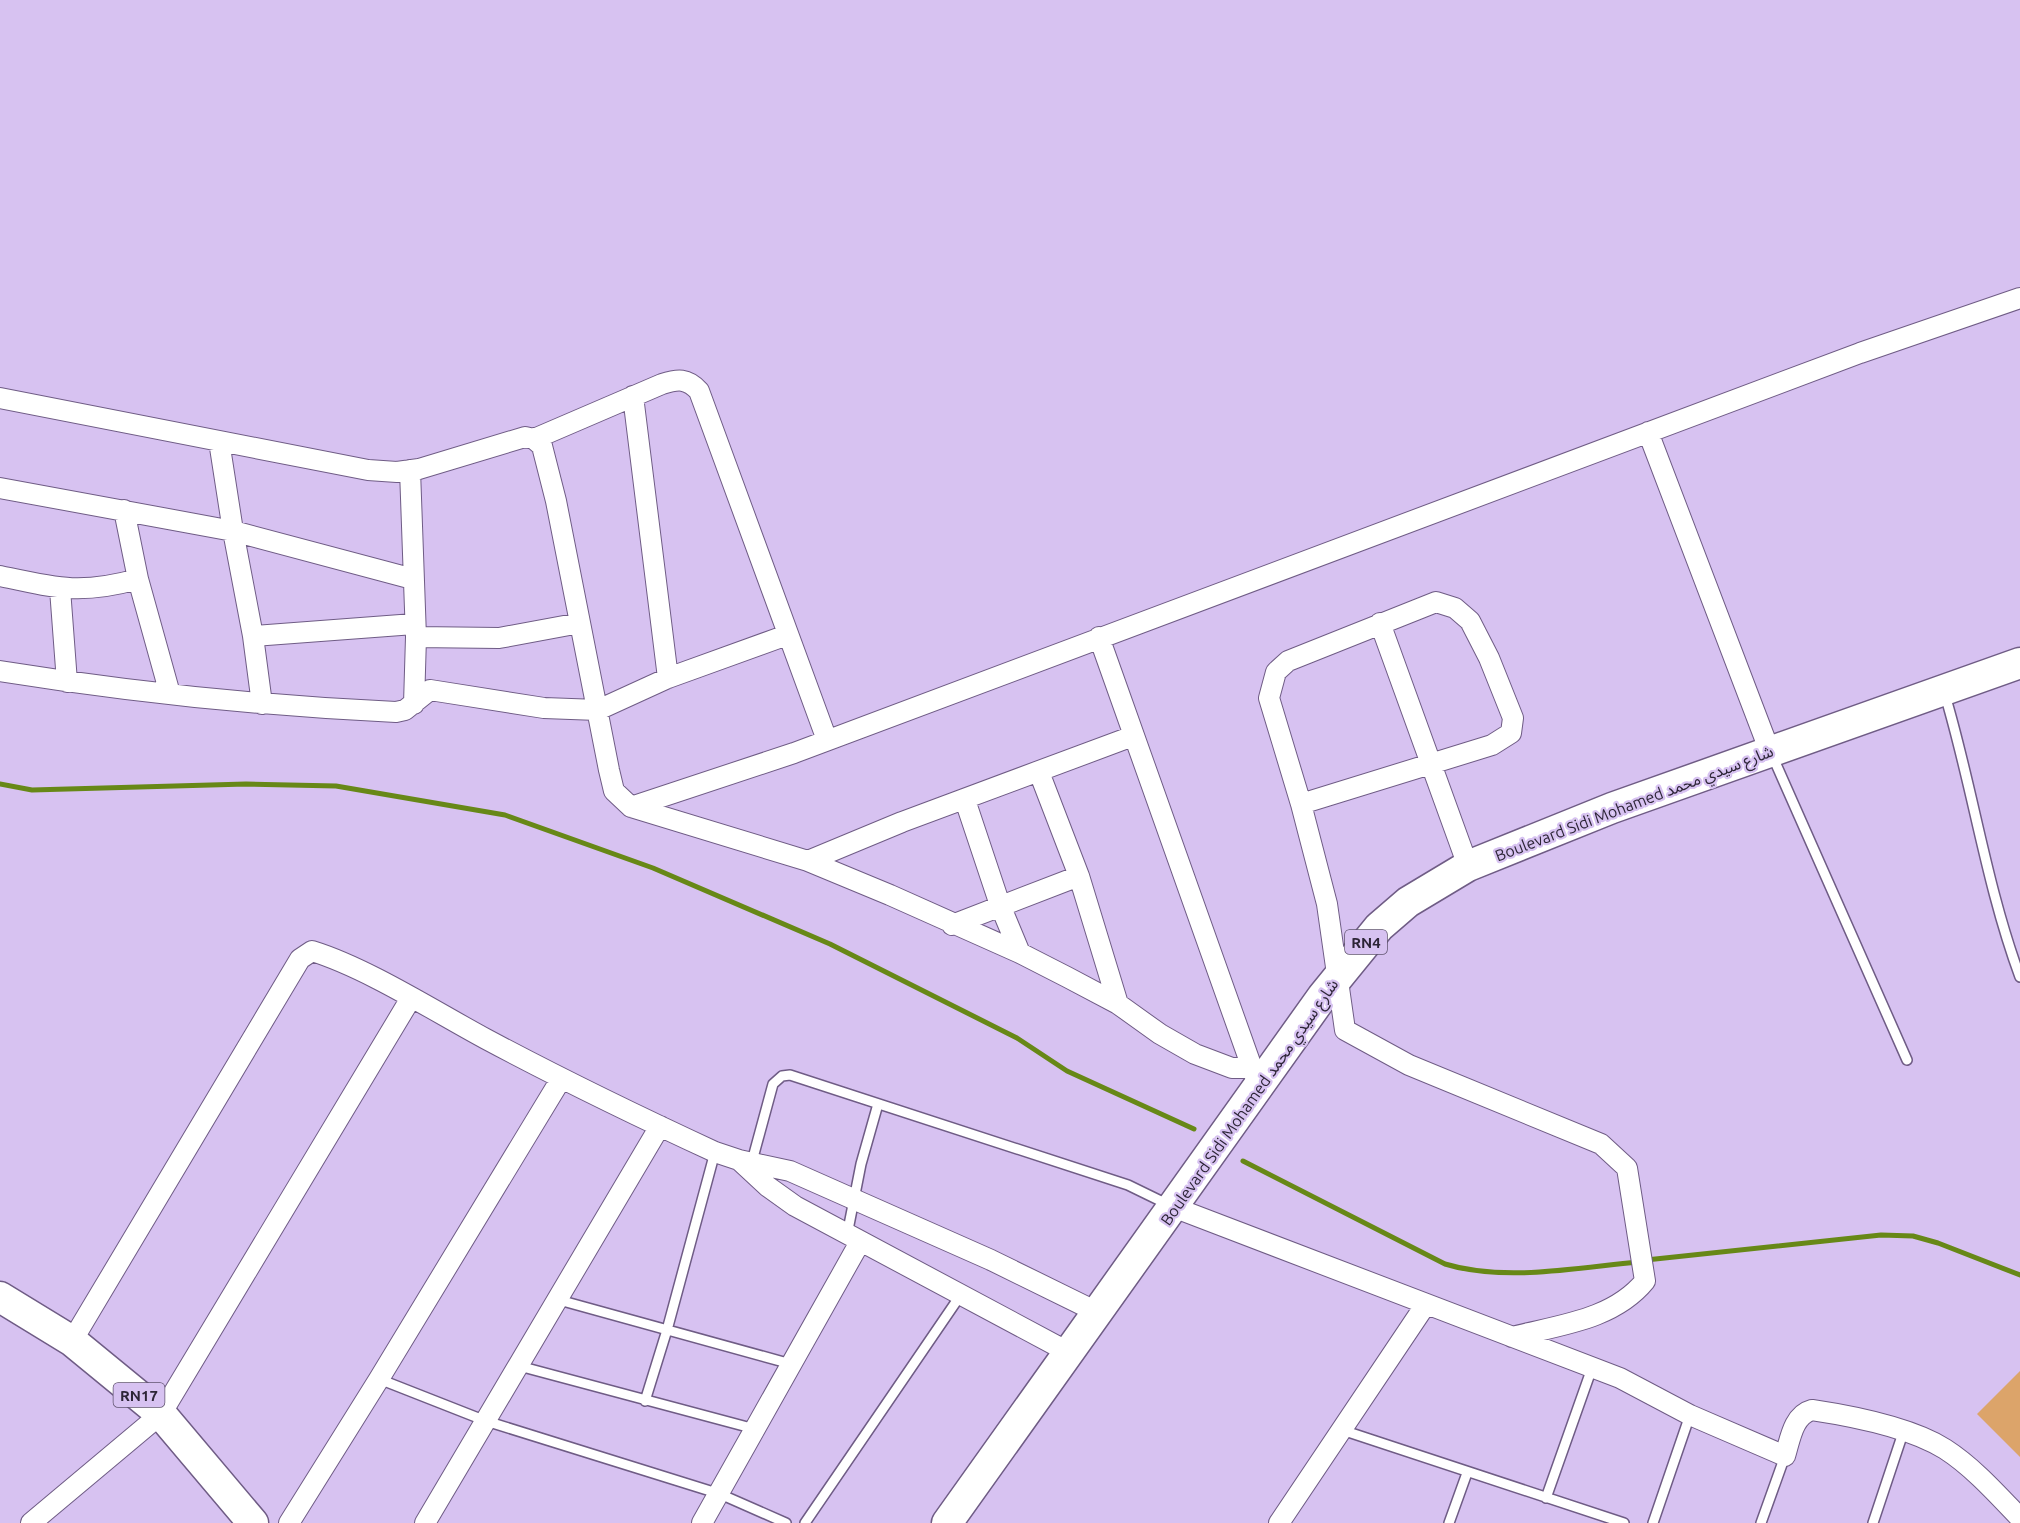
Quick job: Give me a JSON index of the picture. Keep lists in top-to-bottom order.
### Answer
{
  "streets": {
    "main road": ["Boulevard Sidi Mohamed شارع سيدي محمد", "RN4", "RN17"]
  }
}
